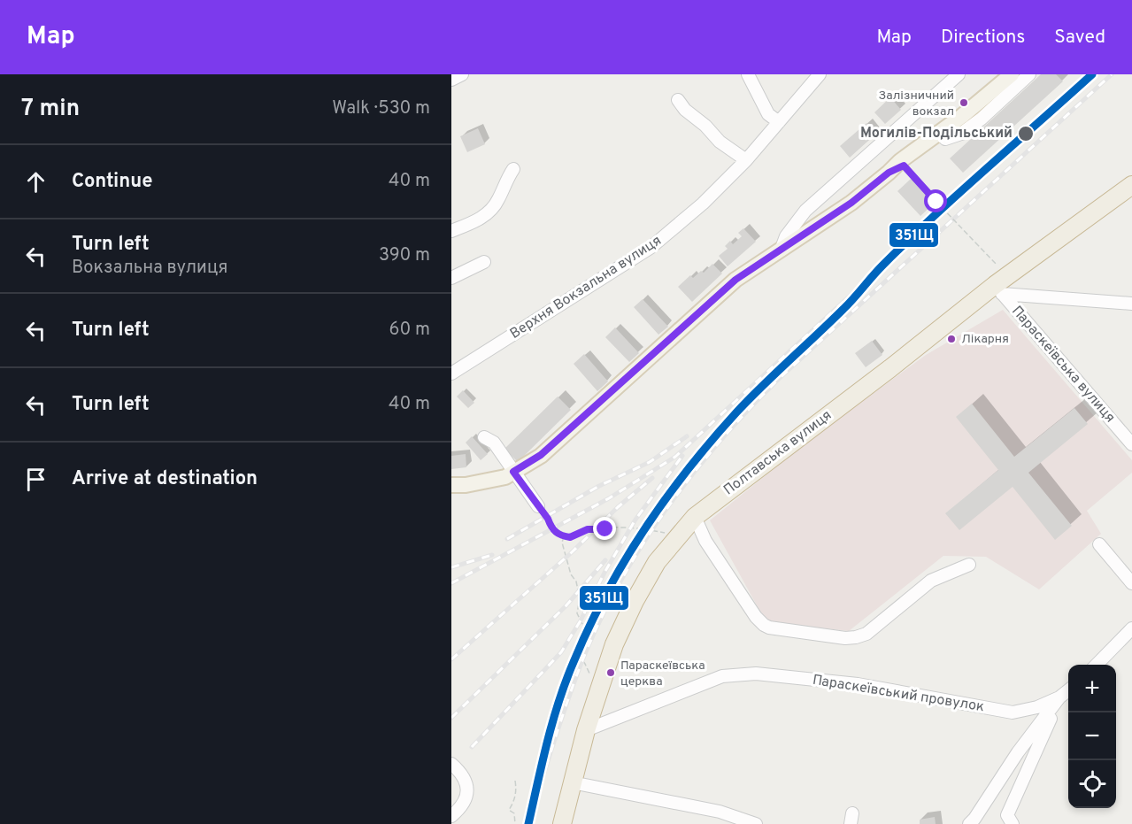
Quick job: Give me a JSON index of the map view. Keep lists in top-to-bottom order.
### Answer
{
  "streets": {
    "highway": ["Полтавська вулиця"],
    "street": ["Верхня Вокзальна вулиця", "Параскеївська вулиця", "Параскеївський провулок"]
  },
  "crossings": [
    ["Параскеївська вулиця", "Полтавська вулиця"],
    ["Полтавська вулиця", "Параскеївський провулок"]
  ],
  "places": [
    "Залізничний вокзал",
    "Могилів-Подільський",
    "Лікарня",
    "Параскеївська церква"
  ],
  "lines": ["transit line 351Щ"],
  "page": {
    "header": "Map",
    "nav": ["Map", "Directions", "Saved"],
    "heading": ["7 min", "Walk · 530 m"],
    "list": [
      ["Continue", "40 m"],
      ["Turn left", "Вокзальна вулиця", "390 m"],
      ["Turn left", "60 m"],
      ["Turn left", "40 m"],
      "Arrive at destination"
    ],
    "map_buttons": ["+", "−"]
  }
}
